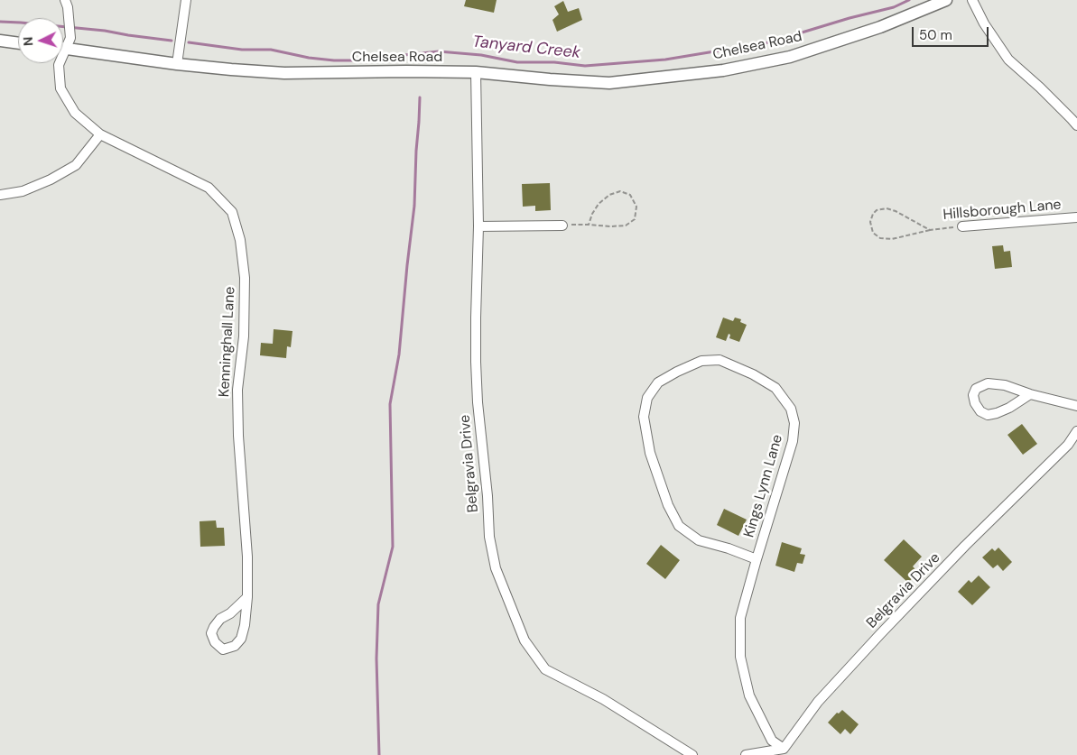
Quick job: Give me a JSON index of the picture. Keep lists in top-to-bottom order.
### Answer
{
  "streets": {
    "street": [
      "Chelsea Road",
      "Hillsborough Lane",
      "Kenninghall Lane",
      "Belgravia Drive",
      "Kings Lynn Lane"
    ]
  },
  "crossings": [
    ["Chelsea Road", "Kenninghall Lane"],
    ["Chelsea Road", "Belgravia Drive"],
    ["Belgravia Drive", "Kings Lynn Lane"]
  ],
  "water": ["Tanyard Creek"],
  "scale_bar": "50 m",
  "north": "left"
}
